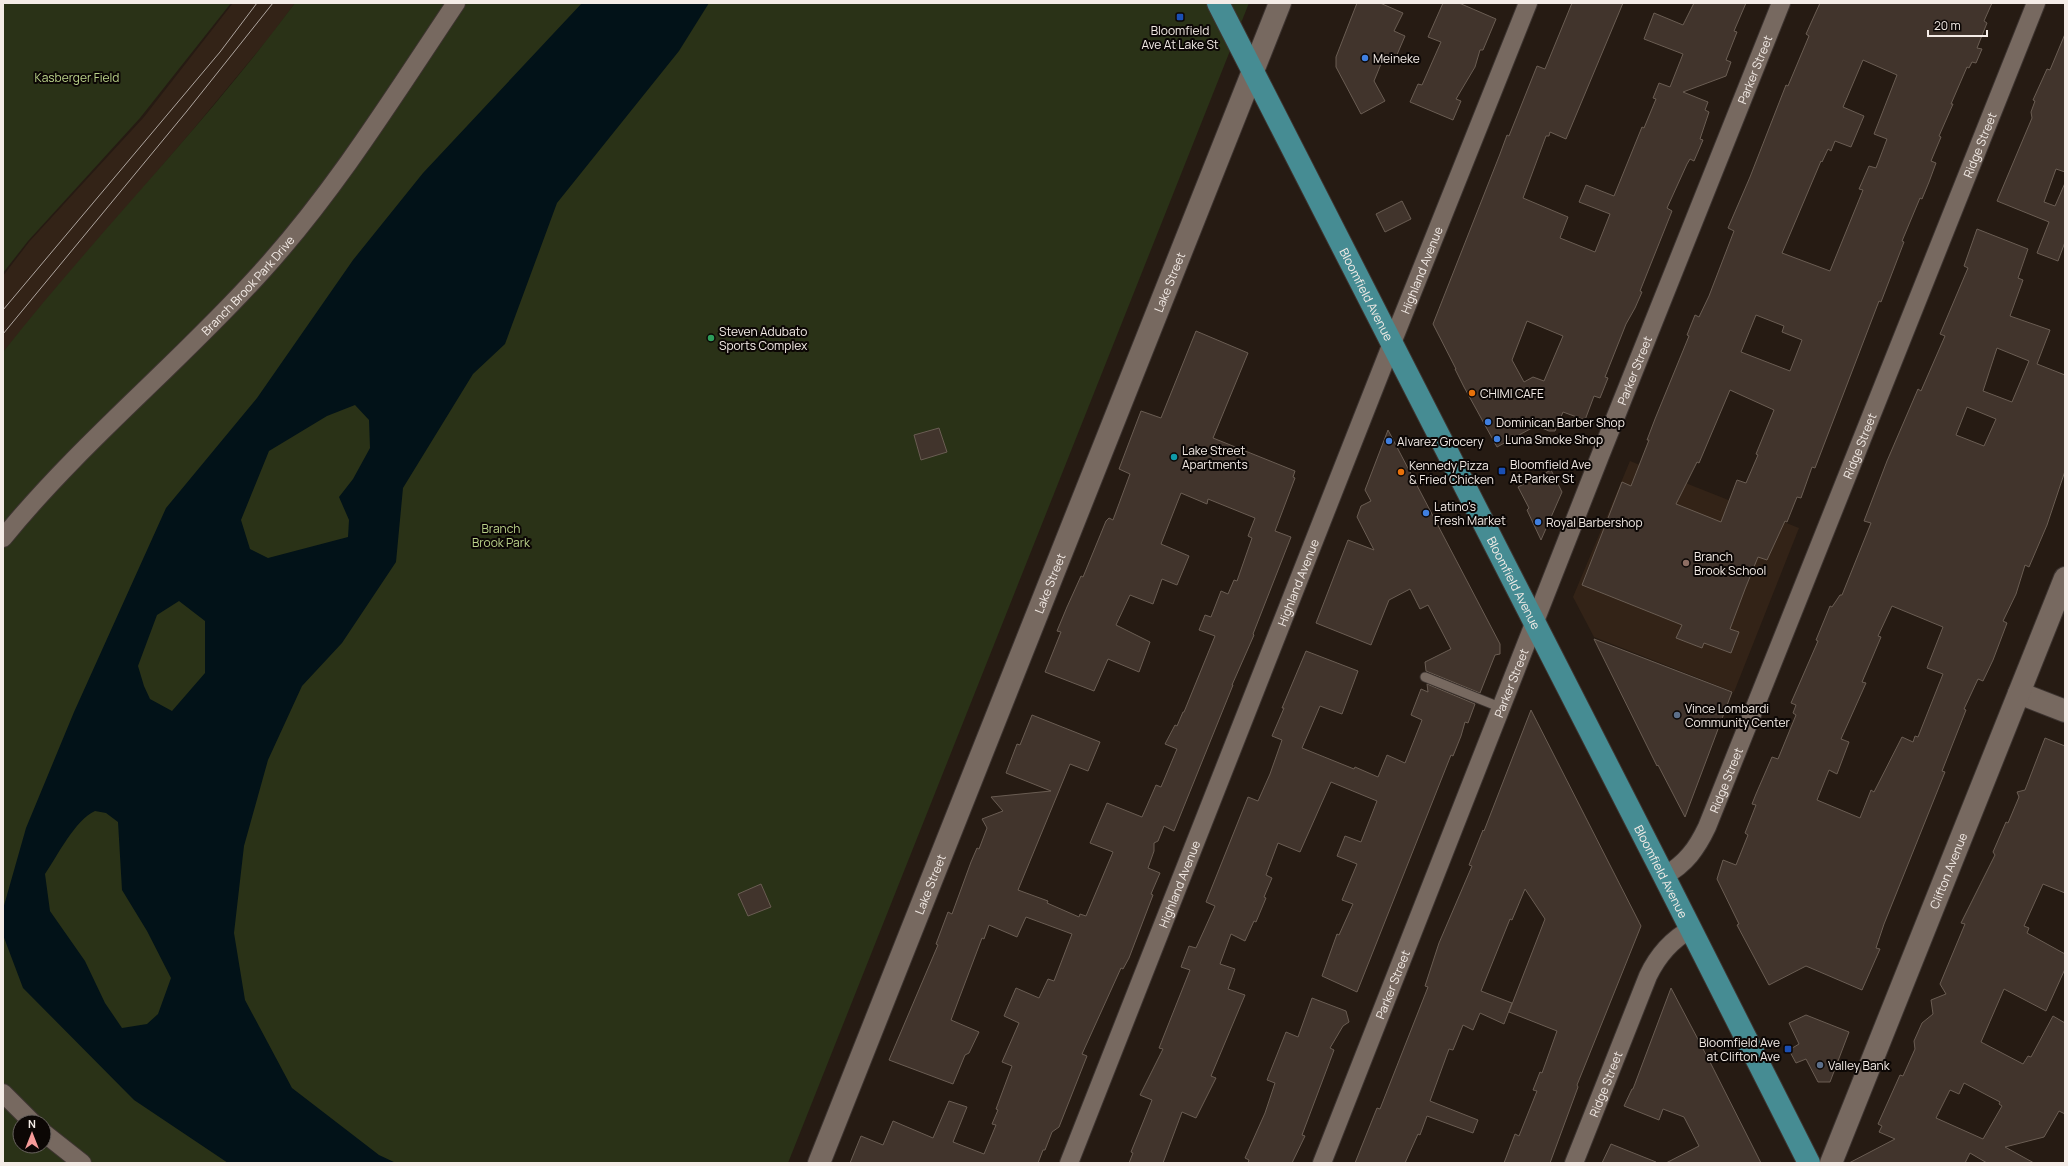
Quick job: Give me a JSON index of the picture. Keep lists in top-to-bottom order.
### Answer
{
  "streets": {
    "main road": ["Bloomfield Avenue"],
    "street": [
      "Parker Street",
      "Ridge Street",
      "Highland Avenue",
      "Lake Street",
      "Branch Brook Park Drive",
      "Clifton Avenue"
    ]
  },
  "crossings": [
    ["Parker Street", "Bloomfield Avenue"],
    ["Ridge Street", "Bloomfield Avenue"],
    ["Highland Avenue", "Bloomfield Avenue"],
    ["Lake Street", "Bloomfield Avenue"]
  ],
  "parks": ["Kasberger Field", "Branch Brook Park"],
  "places": {
    "transit": ["Bloomfield Ave At Lake St", "Bloomfield Ave At Parker St", "Bloomfield Ave at Clifton Ave"],
    "other": [
      "Meineke",
      "Steven Adubato Sports Complex",
      "CHIMI CAFE",
      "Dominican Barber Shop",
      "Luna Smoke Shop",
      "Alvarez Grocery",
      "Lake Street Apartments",
      "Kennedy Pizza & Fried Chicken",
      "Latino's Fresh Market",
      "Royal Barbershop",
      "Branch Brook School",
      "Vince Lombardi Community Center",
      "Valley Bank"
    ]
  },
  "scale_bar": "20 m",
  "north": "top"
}
